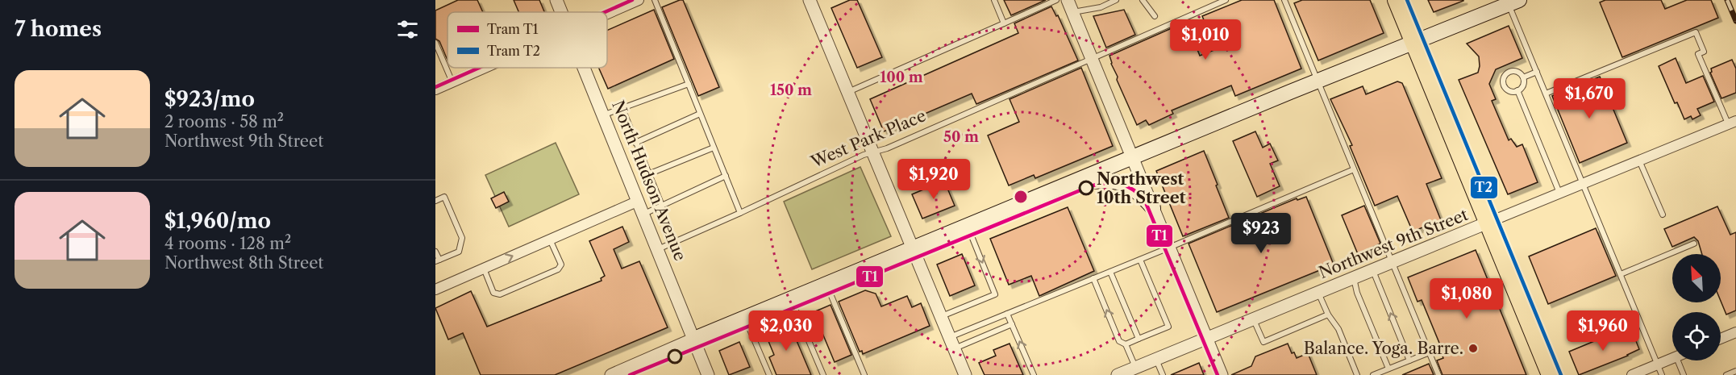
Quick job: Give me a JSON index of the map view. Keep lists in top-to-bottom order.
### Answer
{
  "streets": {
    "street": ["North Hudson Avenue", "Northwest 9th Street"],
    "lane": ["West Park Place"]
  },
  "crossings": [
    ["West Park Place", "North Hudson Avenue"]
  ],
  "places": ["Northwest 10th Street", "Balance. Yoga. Barre."],
  "lines": ["tram line T1", "tram line T2"],
  "legend": ["Tram T1", "Tram T2"],
  "north": "top left",
  "page": {
    "heading": "7 homes",
    "price": [
      "$1,010",
      "$1,670",
      "$1,920",
      "$923",
      "$1,080",
      "$2,030",
      "$1,960"
    ],
    "list": [
      {
        "name": "$923/mo",
        "note": "2 rooms · 58 m² · Northwest 9th Street"
      },
      {
        "name": "$1,960/mo",
        "note": "4 rooms · 128 m² · Northwest 8th Street"
      }
    ]
  },
  "rings": ["100 m", "150 m", "50 m"]
}
